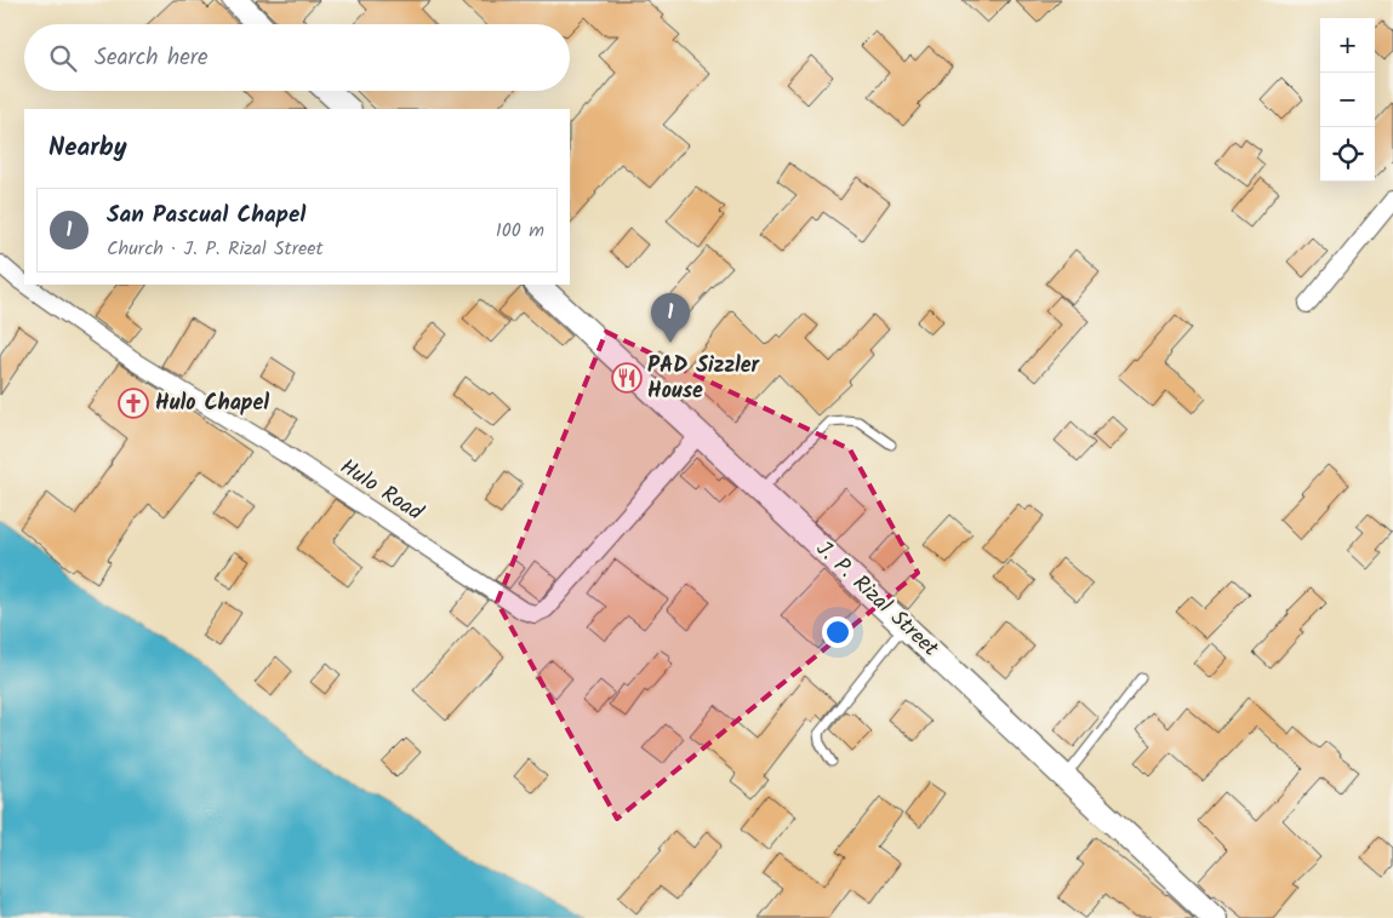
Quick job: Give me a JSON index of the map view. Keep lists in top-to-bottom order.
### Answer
{
  "streets": {
    "main road": ["J. P. Rizal Street"],
    "street": ["Hulo Road"]
  },
  "crossings": [
    ["Hulo Road", "J. P. Rizal Street"]
  ],
  "places": {
    "restaurant": ["PAD Sizzler House"],
    "church": ["Hulo Chapel"]
  },
  "page": {
    "map_buttons": ["+", "−"],
    "search": "Search here",
    "heading": "Nearby",
    "list": [
      {
        "mark": "1",
        "name": "San Pascual Chapel",
        "note": "Church · J. P. Rizal Street",
        "value": "100 m"
      }
    ],
    "pins": "1"
  }
}
